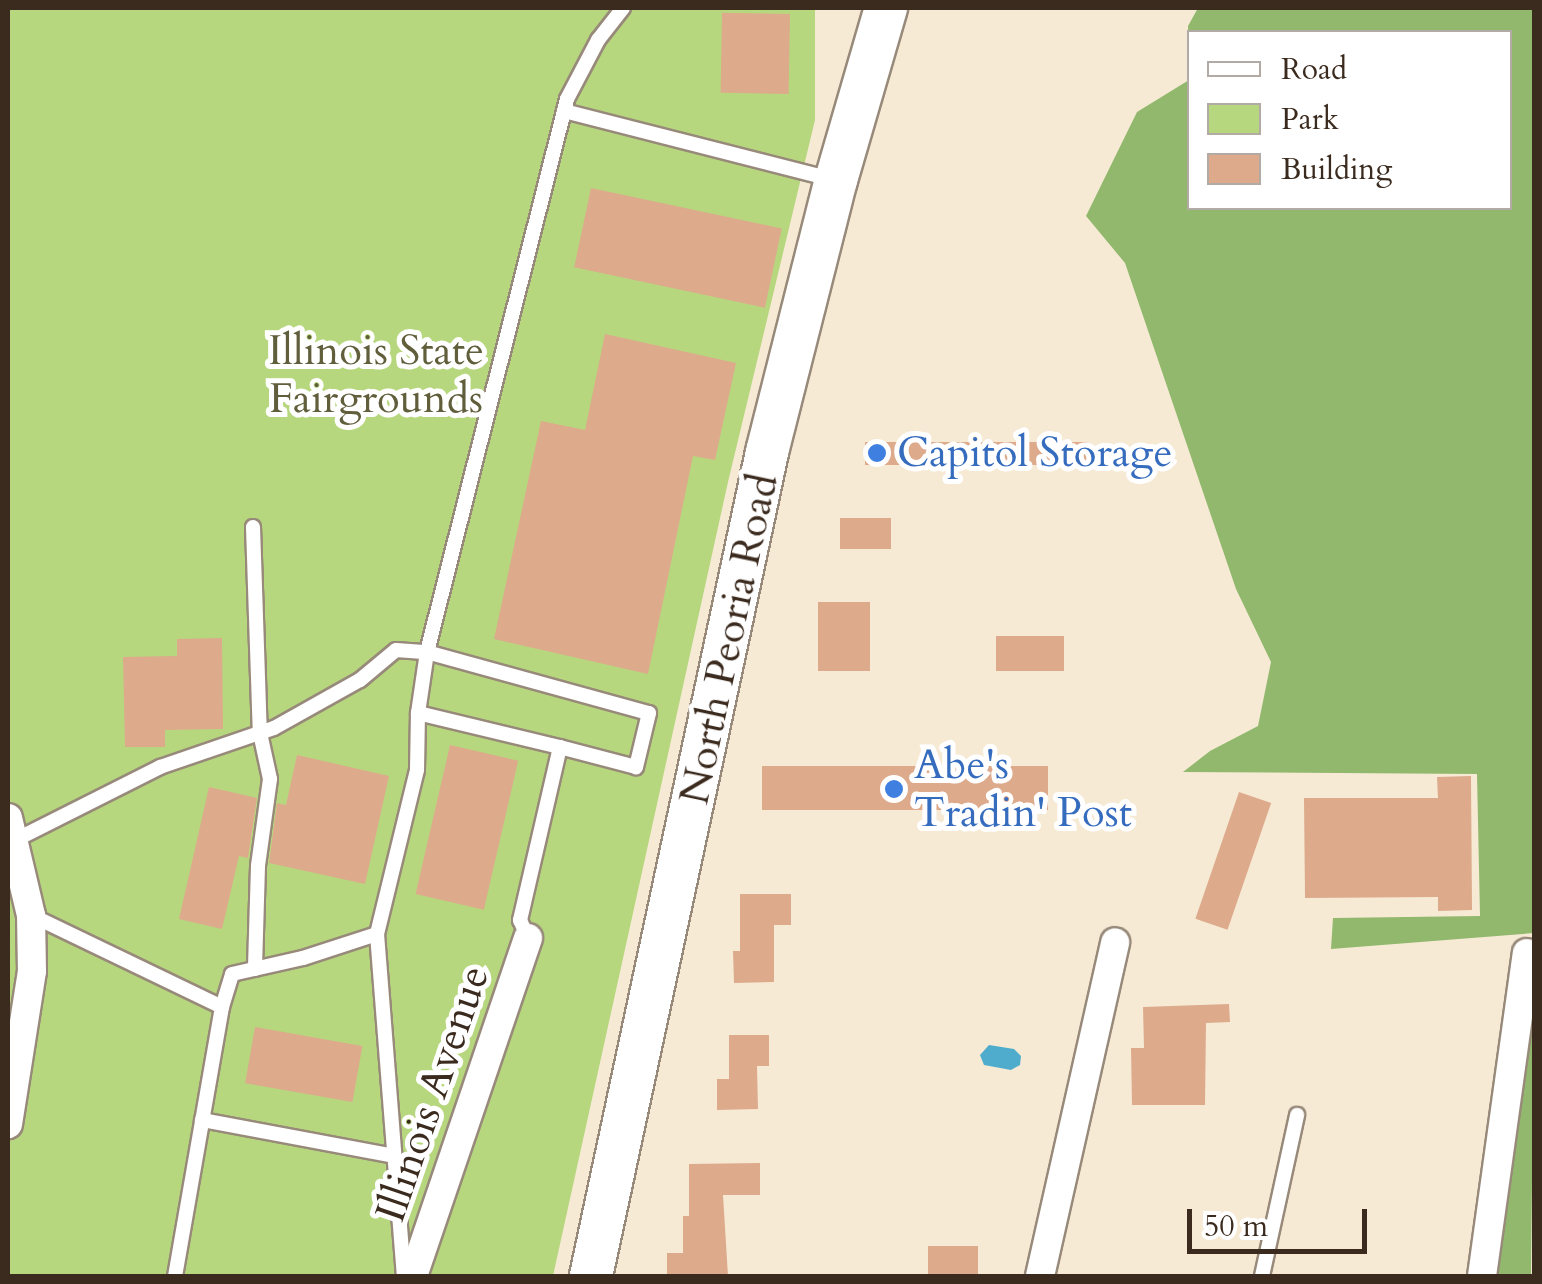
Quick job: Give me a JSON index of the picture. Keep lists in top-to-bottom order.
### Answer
{
  "streets": {
    "main road": ["North Peoria Road"],
    "street": ["Illinois Avenue"]
  },
  "parks": ["Illinois State Fairgrounds"],
  "places": ["Capitol Storage", "Abe's Tradin' Post"],
  "legend": ["Road", "Park", "Building"],
  "scale_bar": "50 m"
}
